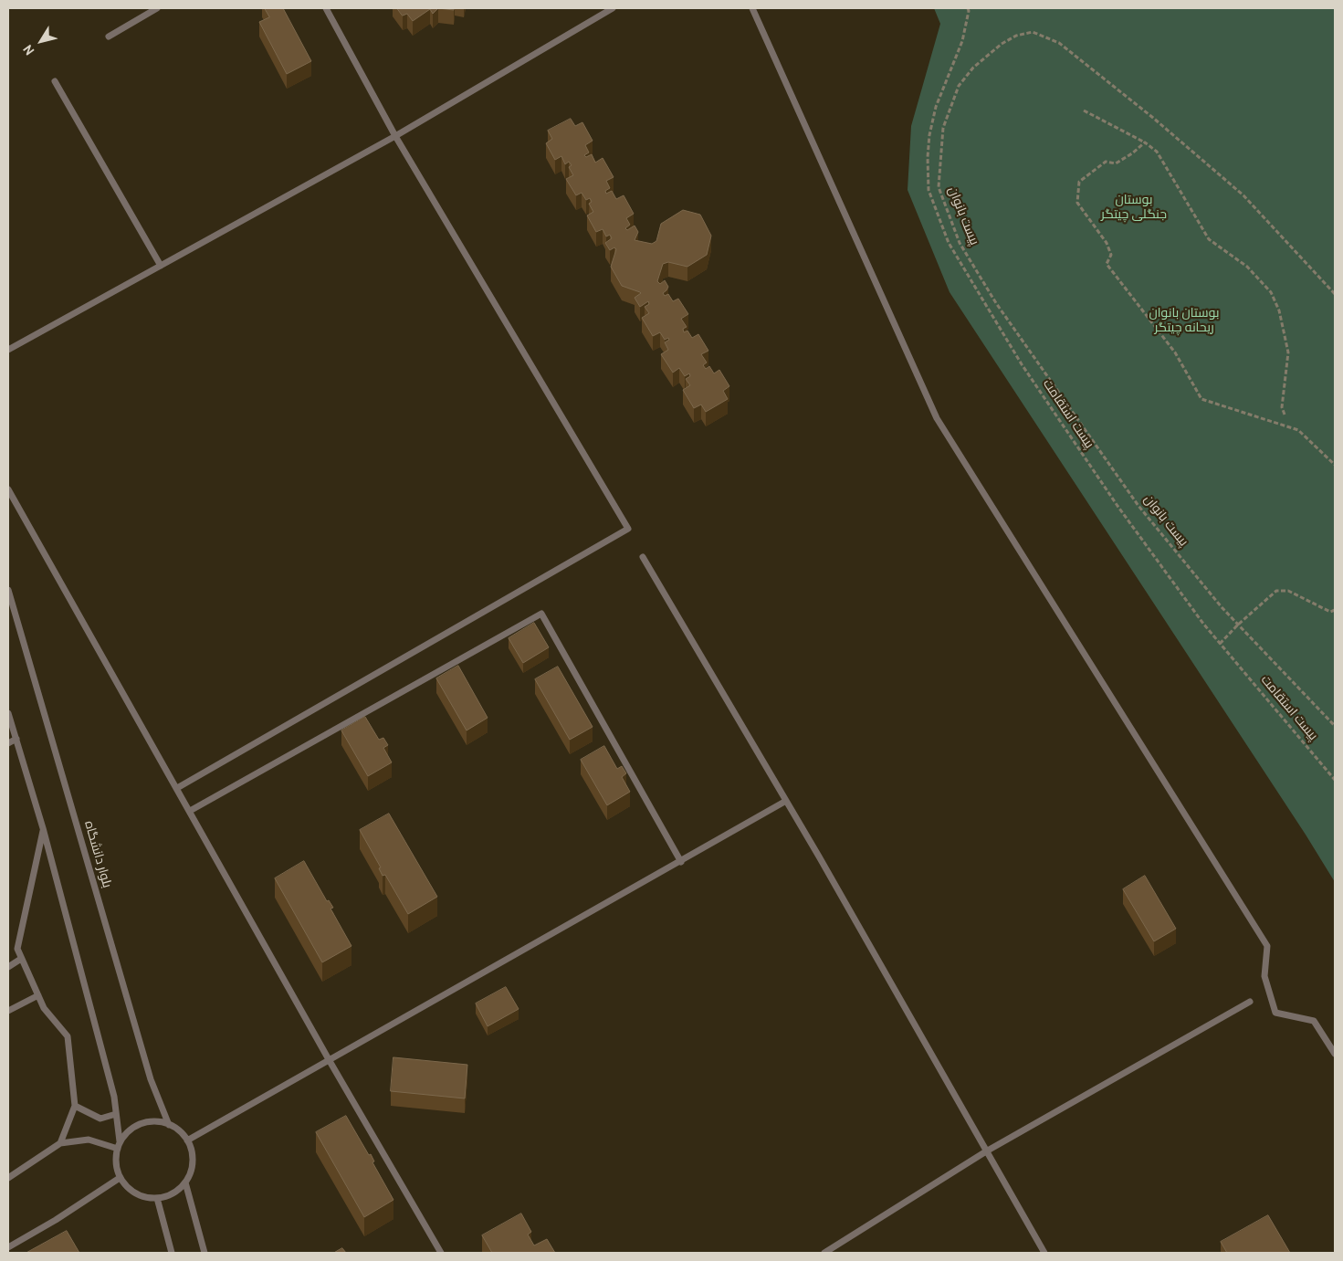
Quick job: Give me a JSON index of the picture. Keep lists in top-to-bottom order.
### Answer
{
  "streets": {
    "lane": ["بلوار دانشگاه"],
    "path": ["پیست بانوان", "پیست استقامت"]
  },
  "parks": ["بوستان جنگلی چیتگر", "بوستان بانوان ریحانه چیتگر"],
  "north": "bottom left"
}
